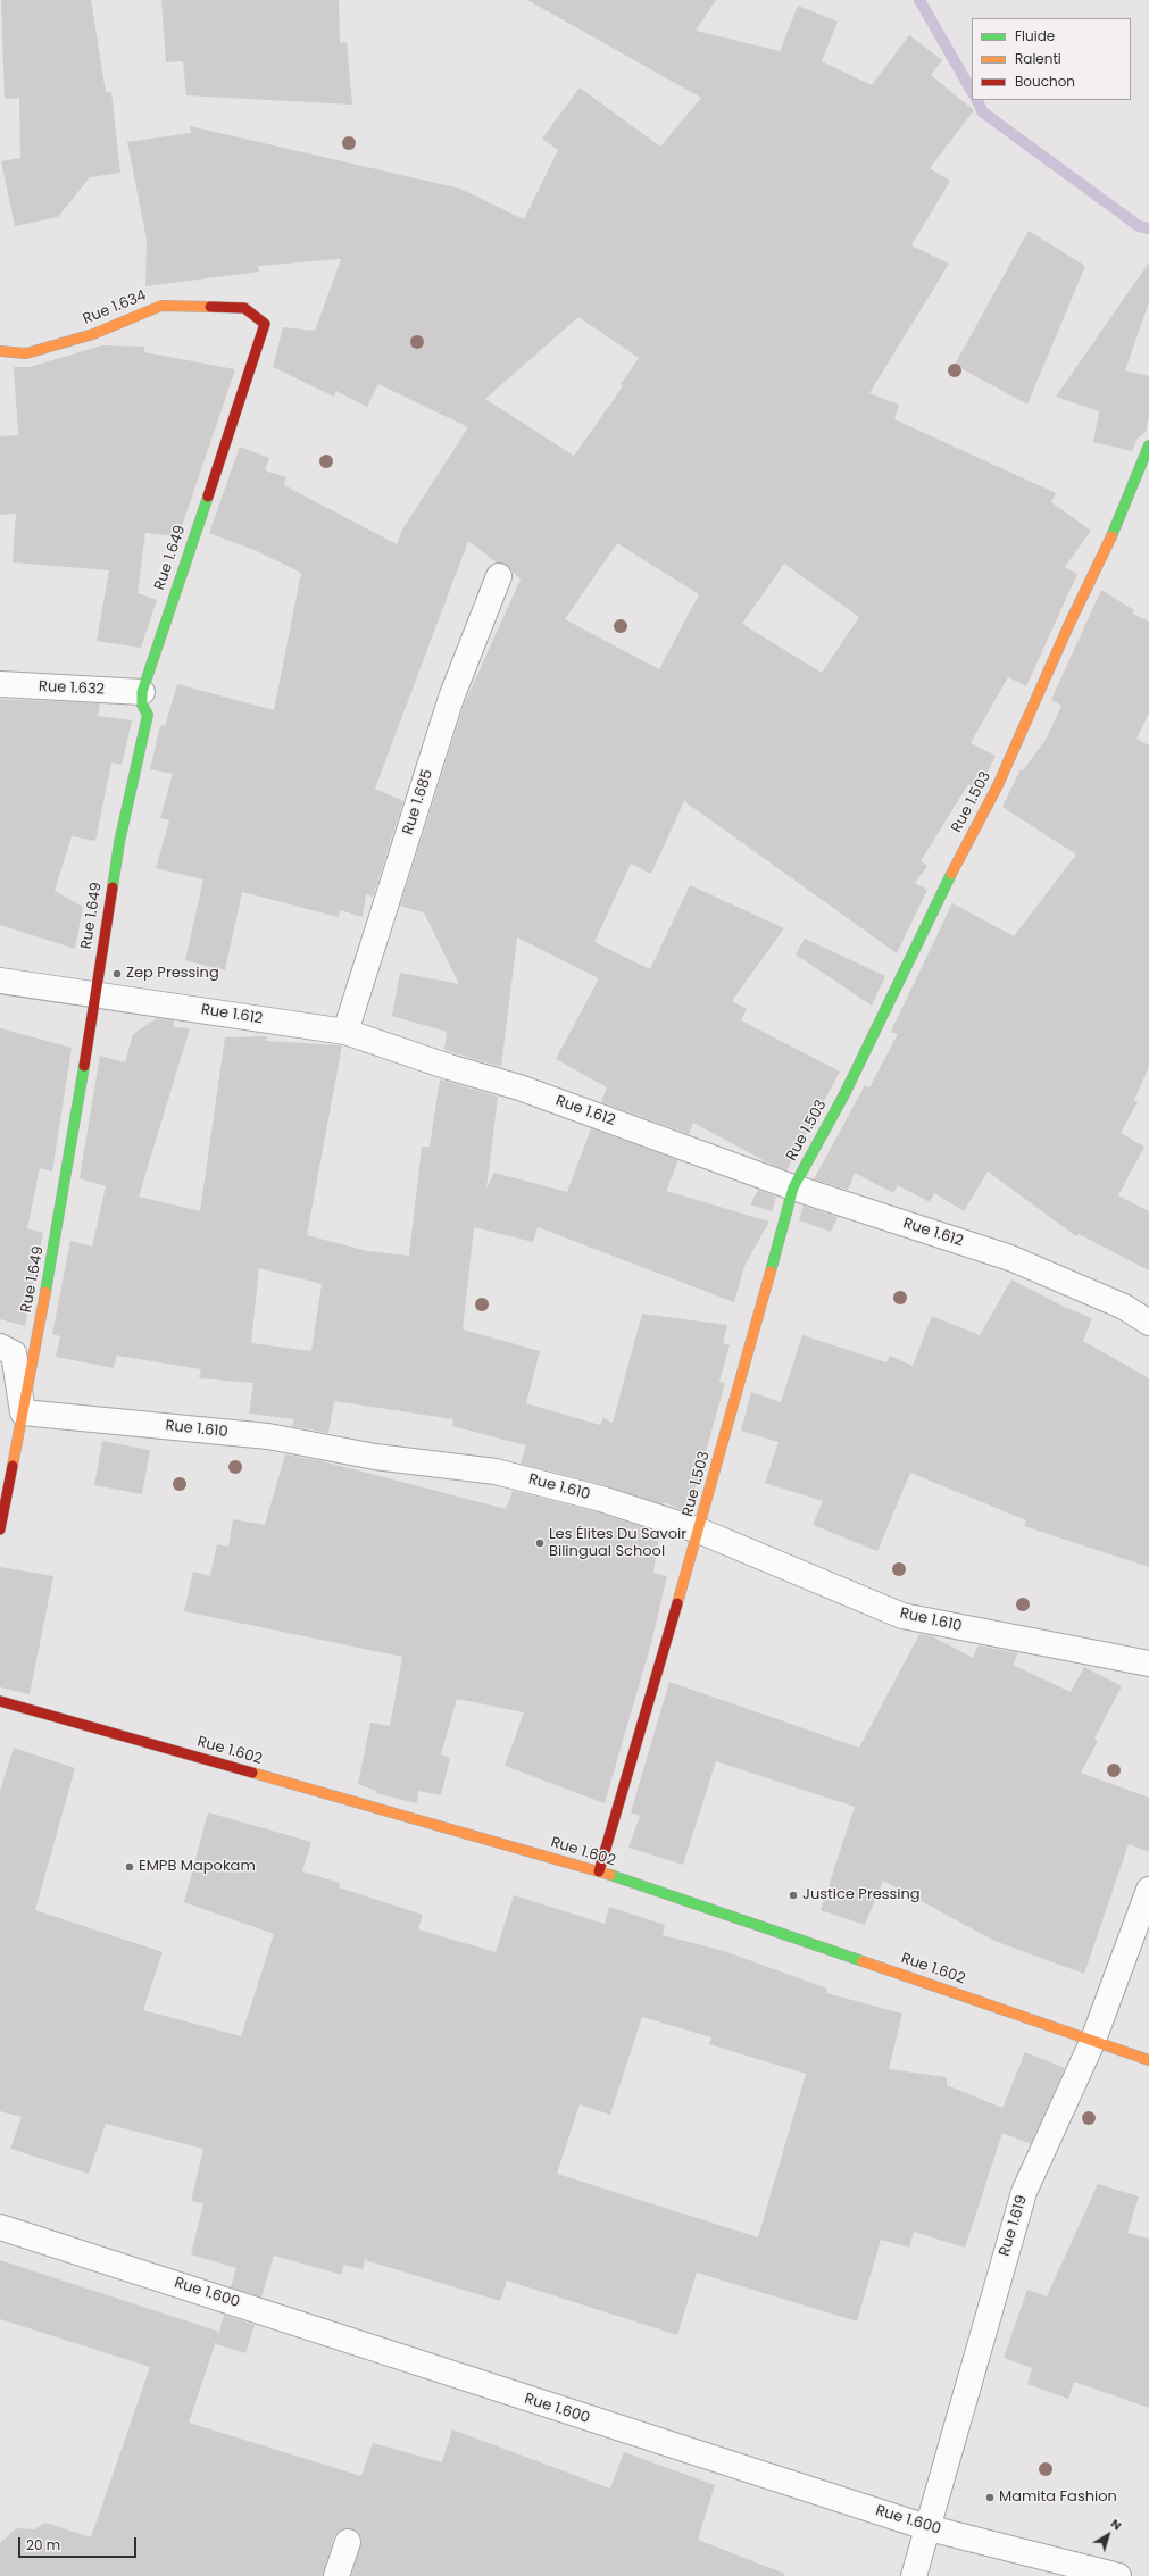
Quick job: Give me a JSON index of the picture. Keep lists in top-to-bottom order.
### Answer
{
  "streets": {
    "street": [
      "Rue 1.634",
      "Rue 1.649",
      "Rue 1.632",
      "Rue 1.685",
      "Rue 1.503",
      "Rue 1.612",
      "Rue 1.610",
      "Rue 1.602",
      "Rue 1.619",
      "Rue 1.600"
    ]
  },
  "crossings": [
    ["Rue 1.634", "Rue 1.649"],
    ["Rue 1.649", "Rue 1.632"],
    ["Rue 1.649", "Rue 1.612"],
    ["Rue 1.649", "Rue 1.610"],
    ["Rue 1.685", "Rue 1.612"],
    ["Rue 1.503", "Rue 1.612"],
    ["Rue 1.503", "Rue 1.610"],
    ["Rue 1.503", "Rue 1.602"],
    ["Rue 1.602", "Rue 1.619"],
    ["Rue 1.619", "Rue 1.600"]
  ],
  "places": [
    "Zep Pressing",
    "Les Élites Du Savoir Bilingual School",
    "EMPB Mapokam",
    "Justice Pressing",
    "Mamita Fashion"
  ],
  "legend": ["Fluide", "Ralenti", "Bouchon"],
  "scale_bar": "20 m",
  "north": "top right"
}
